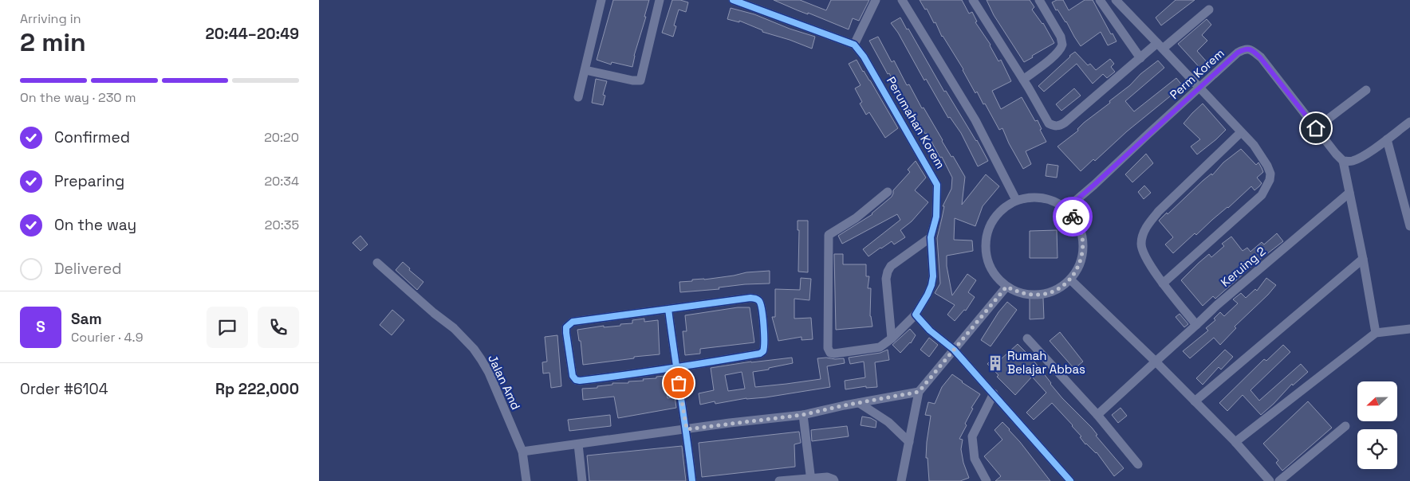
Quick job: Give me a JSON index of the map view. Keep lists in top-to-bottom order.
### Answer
{
  "streets": {
    "street": [
      "Perm Korem",
      "Perumahan Korem",
      "Keruing 2",
      "Jalan Amd"
    ]
  },
  "places": {
    "building": ["Rumah Belajar Abbas"]
  },
  "north": "left",
  "page": {
    "heading": ["2 min", "Arriving in", "20:44–20:49"],
    "panel": [
      "Sam",
      "Courier · 4.9",
      "Order #6104",
      "Rp 222,000"
    ],
    "bar": "On the way · 230 m",
    "list": [
      ["Confirmed", "20:20"],
      ["Preparing", "20:34"],
      ["On the way", "20:35"],
      "Delivered"
    ],
    "round": "S"
  }
}
